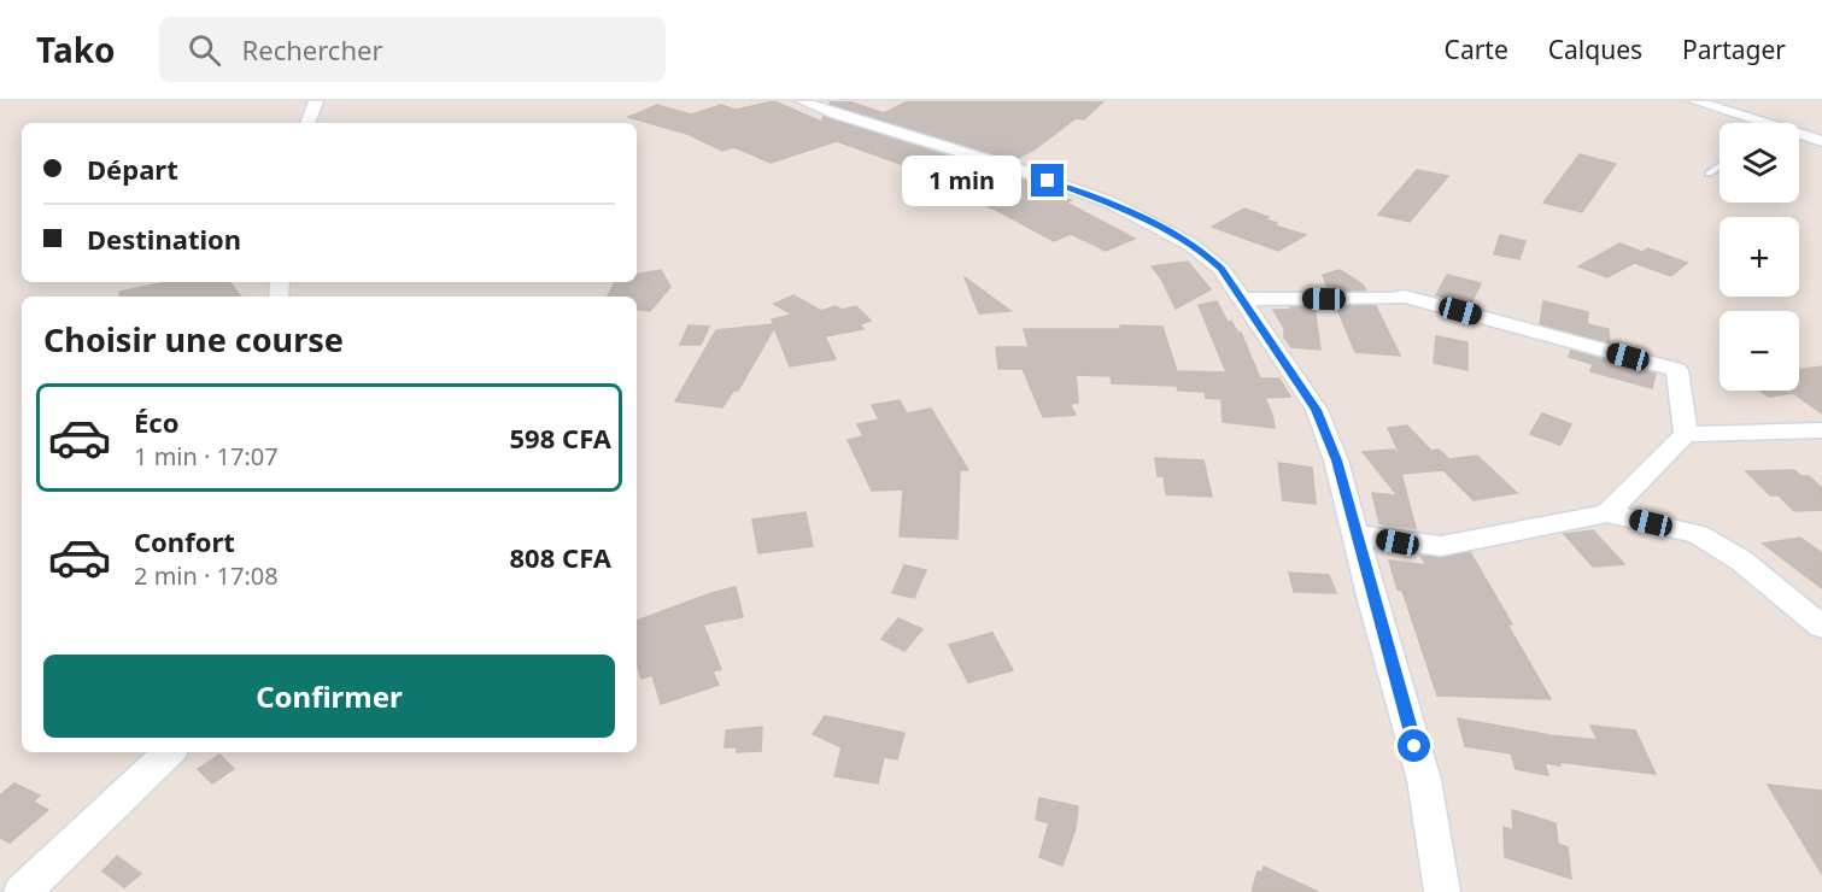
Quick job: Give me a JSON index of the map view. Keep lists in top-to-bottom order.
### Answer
{
  "page": {
    "header": "Tako",
    "search": "Rechercher",
    "nav": ["Carte", "Calques", "Partager"],
    "map_buttons": ["+", "−"],
    "banner": ["Départ", "Destination"],
    "bubble": "1 min",
    "heading": "Choisir une course",
    "list": [
      {
        "name": "Éco",
        "note": "1 min · 17:07",
        "value": "598 CFA"
      },
      {
        "name": "Confort",
        "note": "2 min · 17:08",
        "value": "808 CFA"
      }
    ],
    "buttons": "Confirmer"
  }
}
